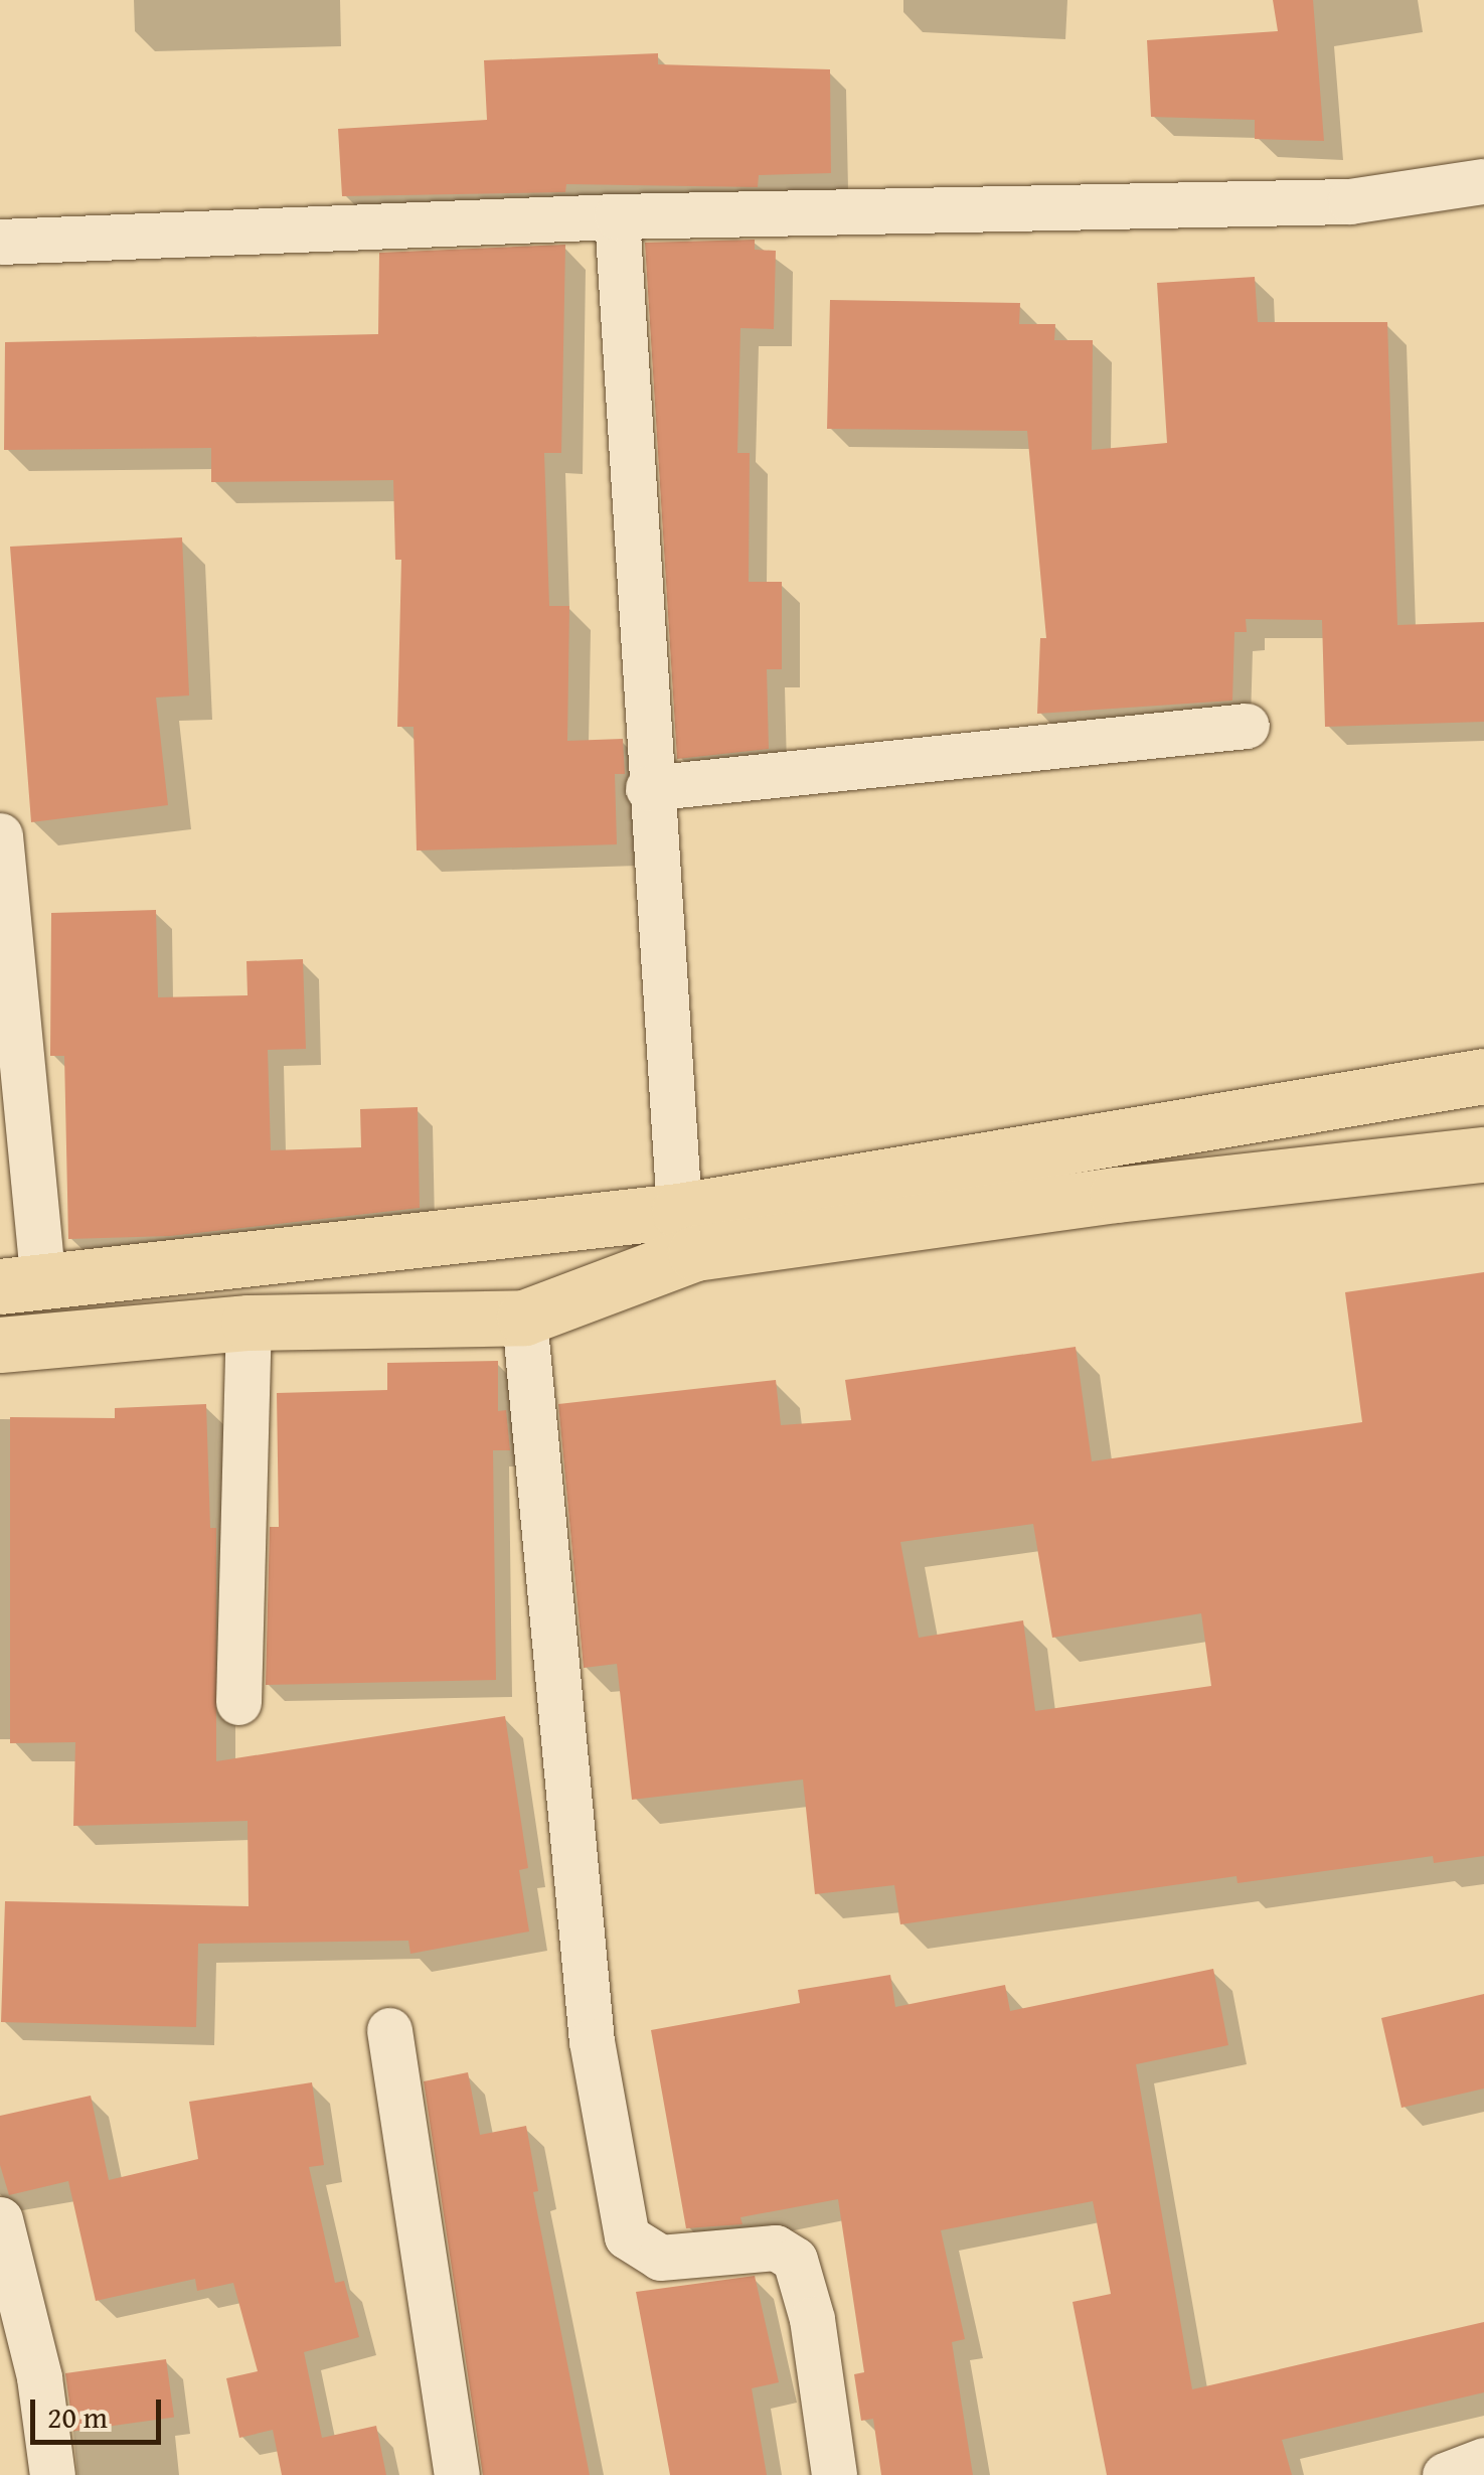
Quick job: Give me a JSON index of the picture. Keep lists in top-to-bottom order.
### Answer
{
  "scale_bar": "20 m"
}
